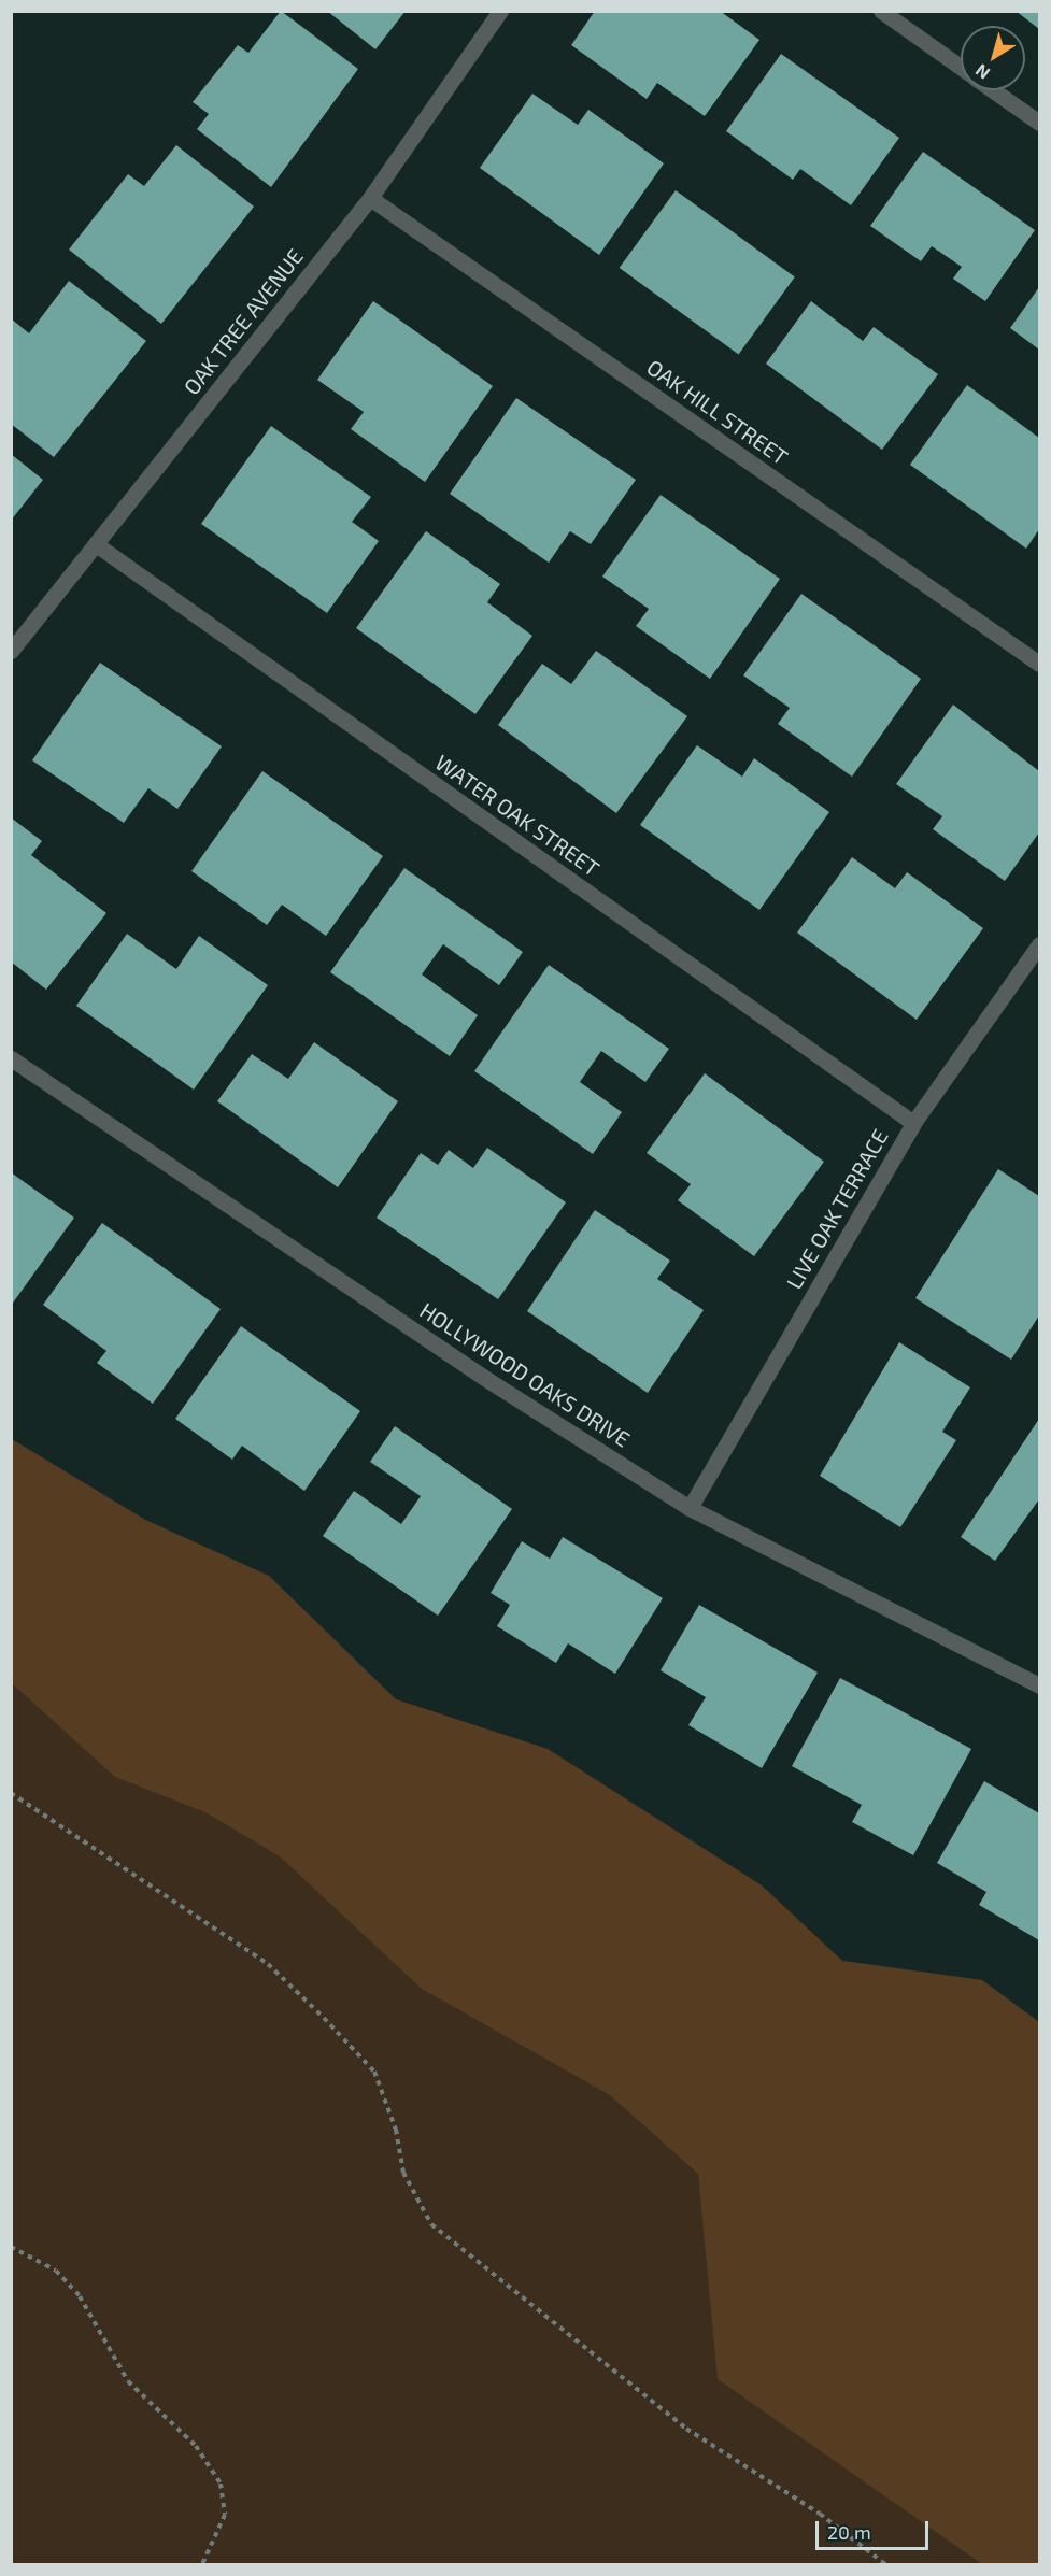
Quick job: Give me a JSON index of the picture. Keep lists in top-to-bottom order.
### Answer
{
  "streets": {
    "street": [
      "OAK TREE AVENUE",
      "OAK HILL STREET",
      "WATER OAK STREET",
      "LIVE OAK TERRACE",
      "HOLLYWOOD OAKS DRIVE"
    ]
  },
  "crossings": [
    ["OAK TREE AVENUE", "OAK HILL STREET"],
    ["OAK TREE AVENUE", "WATER OAK STREET"],
    ["WATER OAK STREET", "LIVE OAK TERRACE"],
    ["LIVE OAK TERRACE", "HOLLYWOOD OAKS DRIVE"]
  ],
  "scale_bar": "20 m",
  "north": "bottom left"
}
